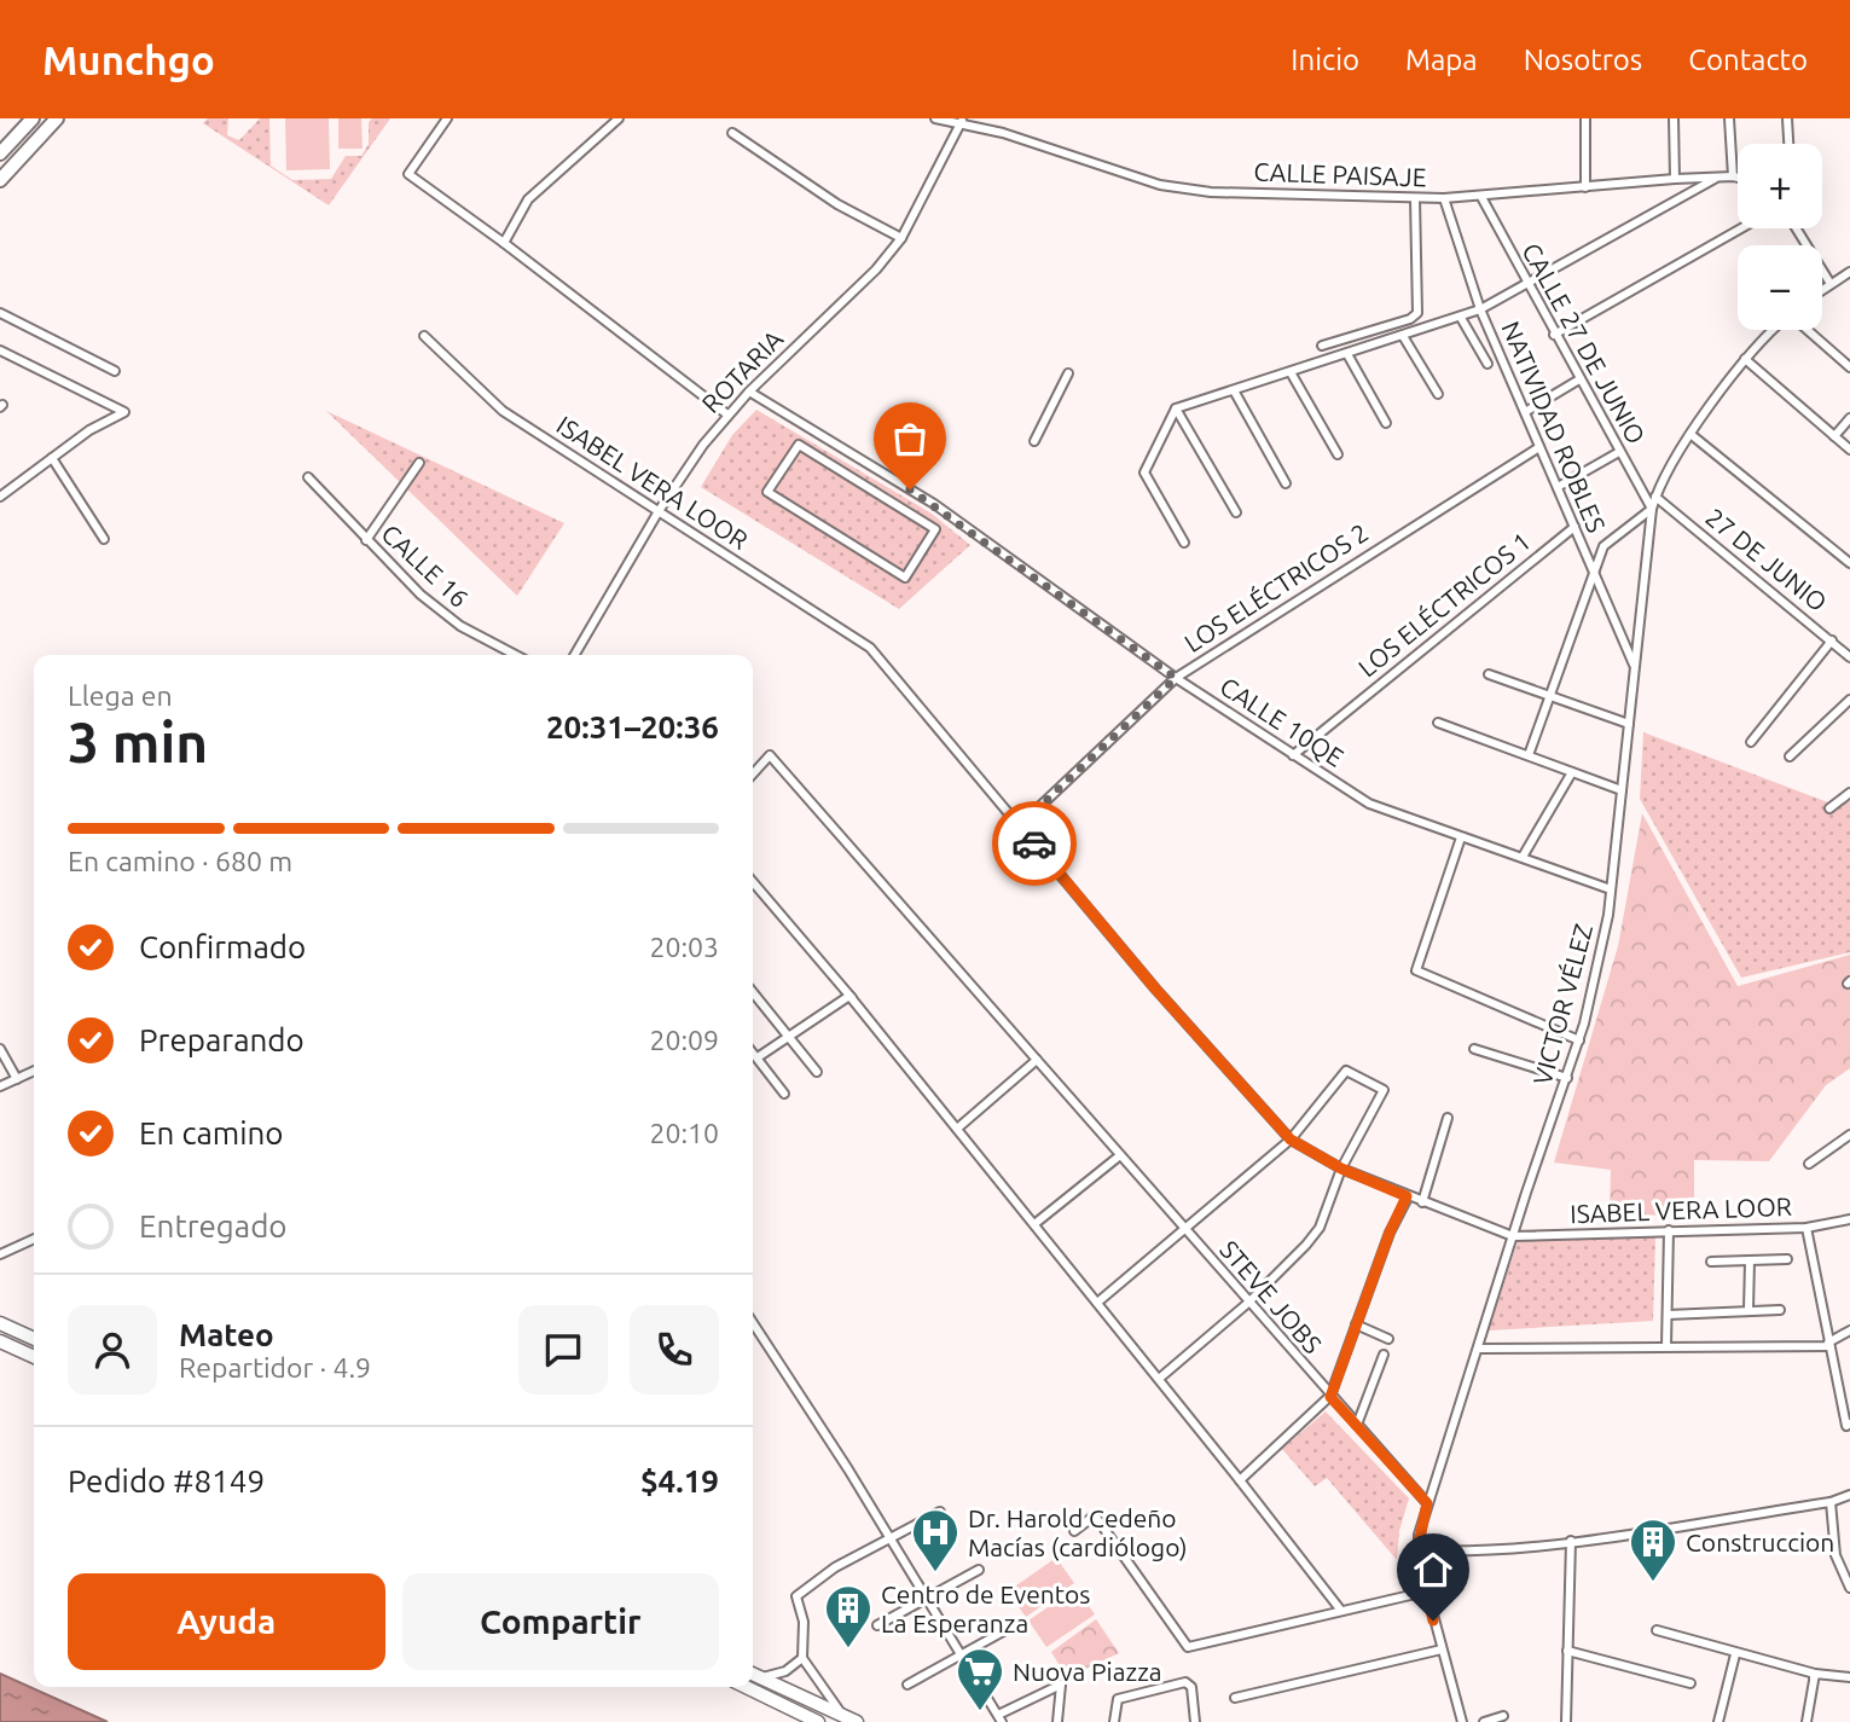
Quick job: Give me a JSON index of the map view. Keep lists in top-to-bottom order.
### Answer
{
  "streets": {
    "street": [
      "CALLE PAISAJE",
      "CALLE 27 DE JUNIO",
      "ROTARIA",
      "NATIVIDAD ROBLES",
      "ISABEL VERA LOOR",
      "27 DE JUNIO",
      "CALLE 16",
      "LOS ELÉCTRICOS 2",
      "LOS ELÉCTRICOS 1",
      "CALLE 10QE",
      "VICTOR VÉLEZ",
      "STEVE JOBS"
    ]
  },
  "crossings": [
    ["CALLE PAISAJE", "CALLE 27 DE JUNIO"],
    ["CALLE PAISAJE", "ROTARIA"],
    ["CALLE PAISAJE", "NATIVIDAD ROBLES"],
    ["CALLE 27 DE JUNIO", "VICTOR VÉLEZ"],
    ["ROTARIA", "ISABEL VERA LOOR"],
    ["ROTARIA", "CALLE 10QE"],
    ["NATIVIDAD ROBLES", "LOS ELÉCTRICOS 2"],
    ["NATIVIDAD ROBLES", "LOS ELÉCTRICOS 1"],
    ["NATIVIDAD ROBLES", "VICTOR VÉLEZ"],
    ["ISABEL VERA LOOR", "LOS ELÉCTRICOS 2"],
    ["ISABEL VERA LOOR", "VICTOR VÉLEZ"],
    ["27 DE JUNIO", "VICTOR VÉLEZ"],
    ["LOS ELÉCTRICOS 2", "CALLE 10QE"],
    ["LOS ELÉCTRICOS 1", "CALLE 10QE"],
    ["CALLE 10QE", "VICTOR VÉLEZ"],
    ["VICTOR VÉLEZ", "STEVE JOBS"]
  ],
  "places": {
    "hospital": ["Dr. Harold Cedeño Macías (cardiólogo)"],
    "building": ["Construccion", "Centro de Eventos La Esperanza"],
    "supermarket": ["Nuova Piazza"]
  },
  "page": {
    "header": "Munchgo",
    "nav": [
      "Inicio",
      "Mapa",
      "Nosotros",
      "Contacto"
    ],
    "map_buttons": ["+", "−"],
    "heading": ["3 min", "Llega en", "20:31–20:36"],
    "panel": [
      "Mateo",
      "Repartidor · 4.9",
      "Pedido #8149",
      "$4.19"
    ],
    "bar": "En camino · 680 m",
    "list": [
      ["Confirmado", "20:03"],
      ["Preparando", "20:09"],
      ["En camino", "20:10"],
      "Entregado"
    ],
    "buttons": ["Ayuda", "Compartir"]
  }
}
